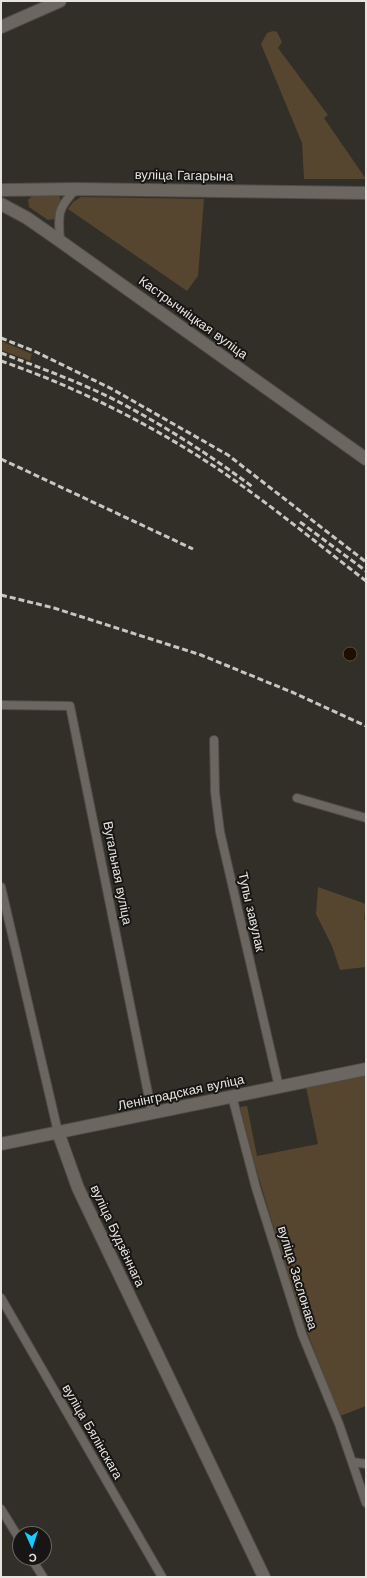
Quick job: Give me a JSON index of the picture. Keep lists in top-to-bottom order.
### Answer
{
  "streets": {
    "street": [
      "вуліца Гагарына",
      "Кастрычніцкая вуліца",
      "Вугальная вуліца",
      "Тупы завулак",
      "Ленінградская вуліца",
      "вуліца Будзённага",
      "вуліца Заслонава",
      "вуліца Бялінскага"
    ]
  },
  "crossings": [
    ["Вугальная вуліца", "Ленінградская вуліца"],
    ["Тупы завулак", "Ленінградская вуліца"],
    ["Ленінградская вуліца", "вуліца Будзённага"],
    ["Ленінградская вуліца", "вуліца Заслонава"]
  ],
  "north": "bottom"
}
